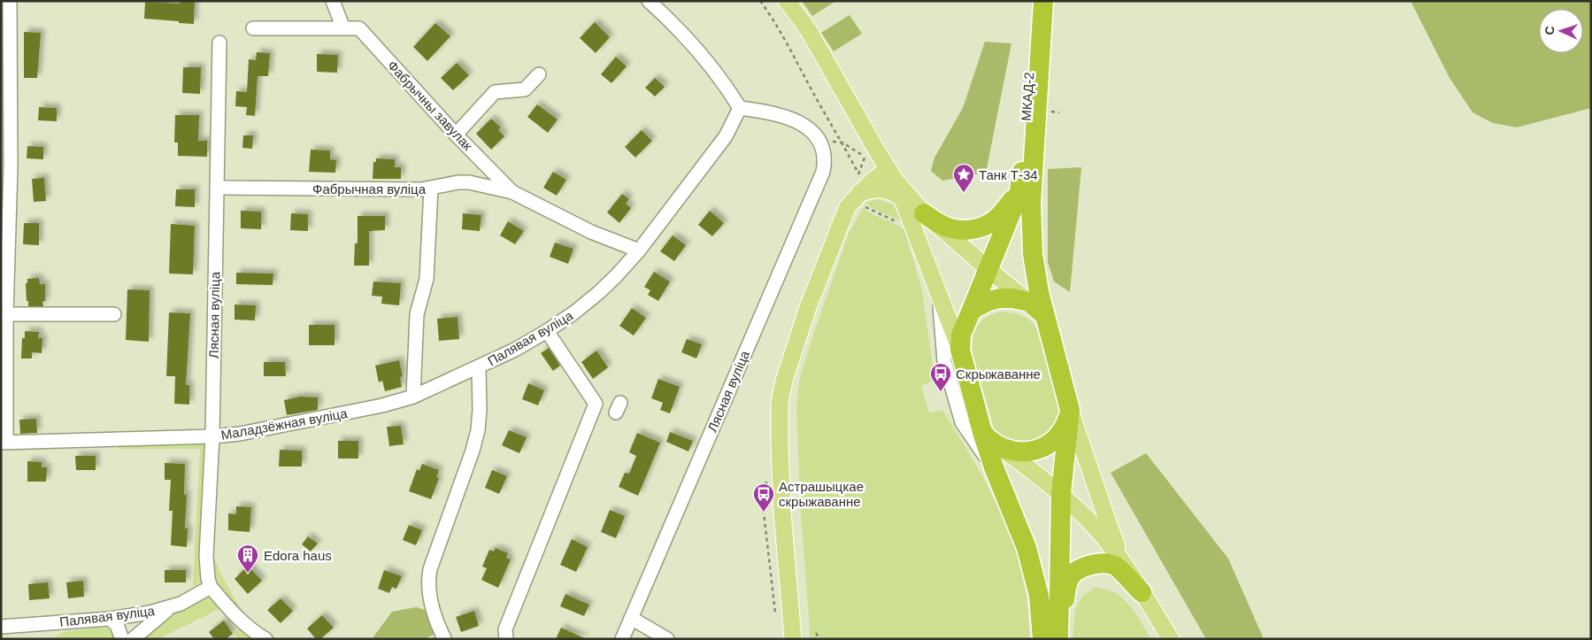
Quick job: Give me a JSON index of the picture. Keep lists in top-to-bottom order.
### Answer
{
  "streets": {
    "highway": ["МКАД-2"],
    "street": [
      "Фабрычны завулак",
      "Фабрычная вуліца",
      "Лясная вуліца",
      "Палявая вуліца",
      "Маладзёжная вуліца"
    ]
  },
  "crossings": [
    ["Фабрычны завулак", "Фабрычная вуліца"],
    ["Фабрычная вуліца", "Лясная вуліца"],
    ["Фабрычная вуліца", "Палявая вуліца"],
    ["Лясная вуліца", "Палявая вуліца"],
    ["Лясная вуліца", "Маладзёжная вуліца"],
    ["Палявая вуліца", "Маладзёжная вуліца"]
  ],
  "places": {
    "place": ["Танк Т-34"],
    "bus stop": ["Скрыжаванне", "Астрашыцкае скрыжаванне"],
    "building": ["Edora haus"]
  },
  "north": "left"
}
